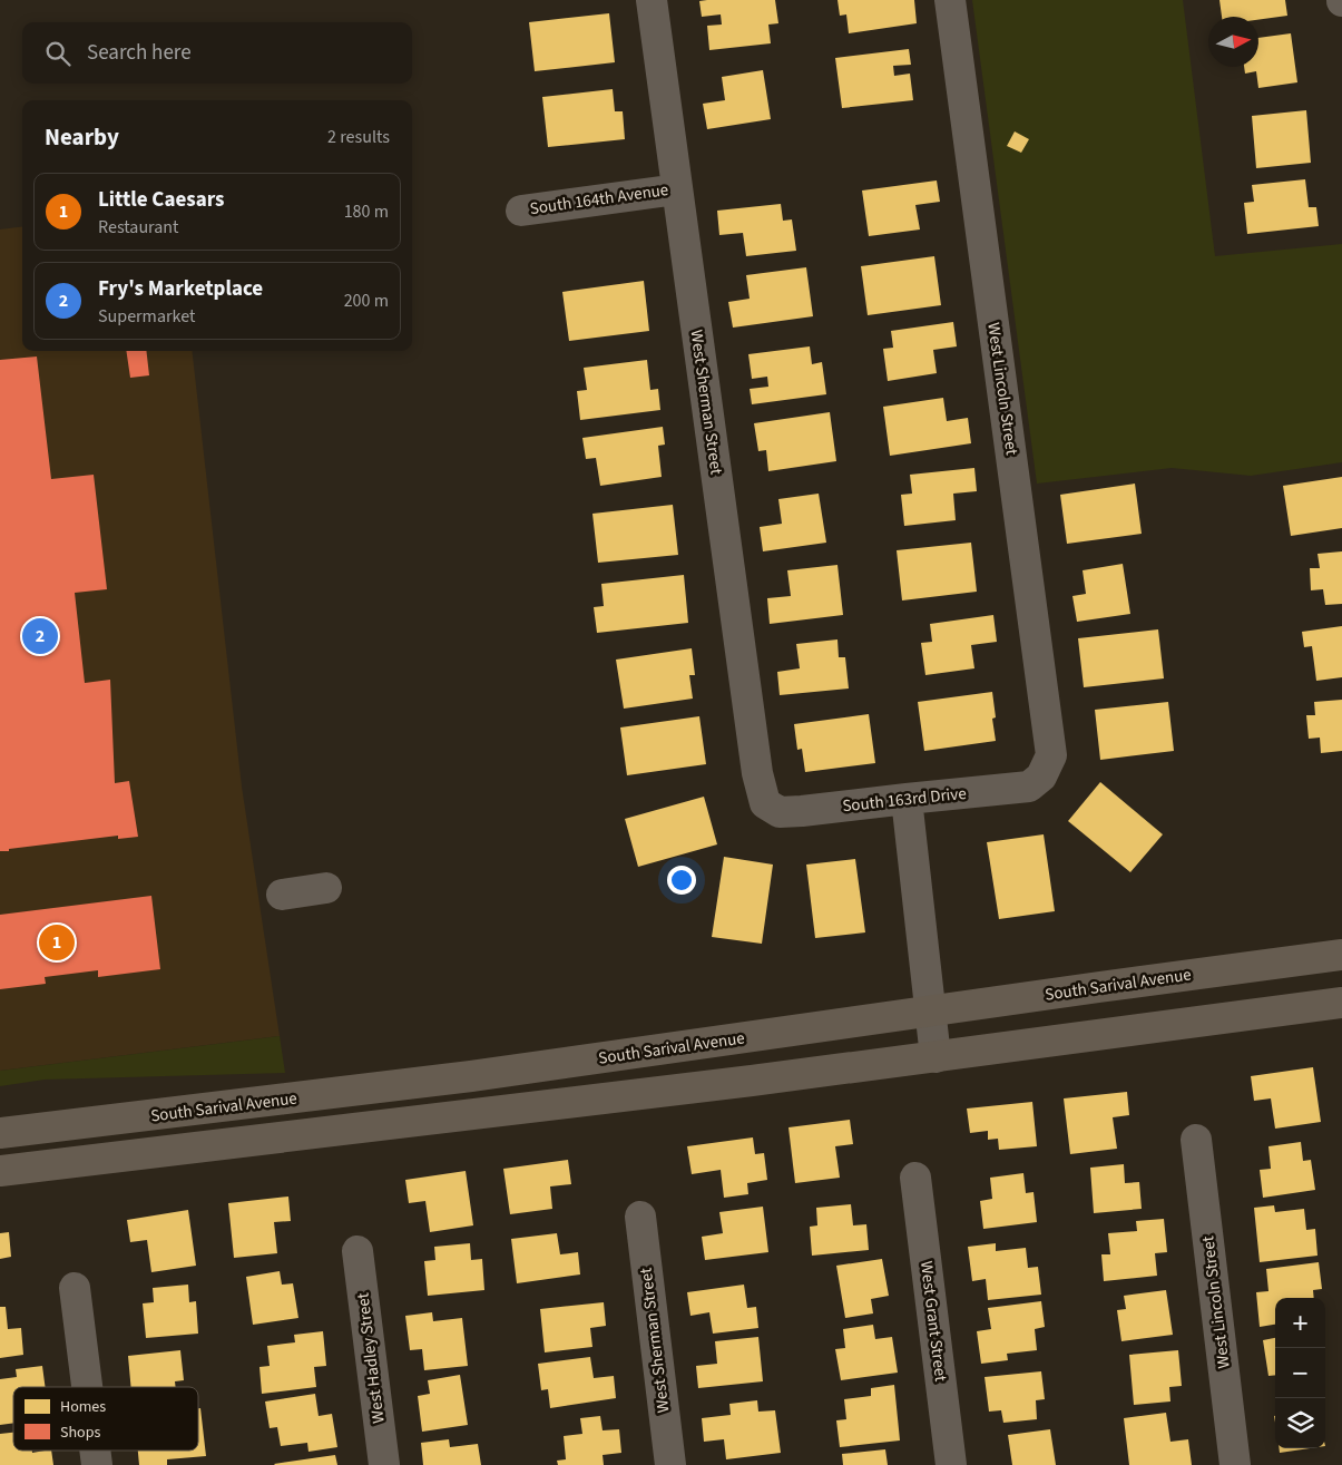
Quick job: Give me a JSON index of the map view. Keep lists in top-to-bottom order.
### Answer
{
  "streets": {
    "main road": ["South Sarival Avenue"],
    "street": [
      "South 164th Avenue",
      "West Lincoln Street",
      "West Sherman Street",
      "South 163rd Drive",
      "West Grant Street",
      "West Hadley Street"
    ]
  },
  "crossings": [
    ["South 164th Avenue", "West Sherman Street"],
    ["West Lincoln Street", "South 163rd Drive"],
    ["West Sherman Street", "South 163rd Drive"]
  ],
  "legend": ["Homes", "Shops"],
  "north": "right",
  "page": {
    "search": "Search here",
    "heading": ["Nearby", "2 results"],
    "list": [
      {
        "mark": "1",
        "name": "Little Caesars",
        "note": "Restaurant",
        "value": "180 m"
      },
      {
        "mark": "2",
        "name": "Fry's Marketplace",
        "note": "Supermarket",
        "value": "200 m"
      }
    ],
    "pins": ["2", "1"],
    "map_buttons": ["+", "−"]
  }
}
